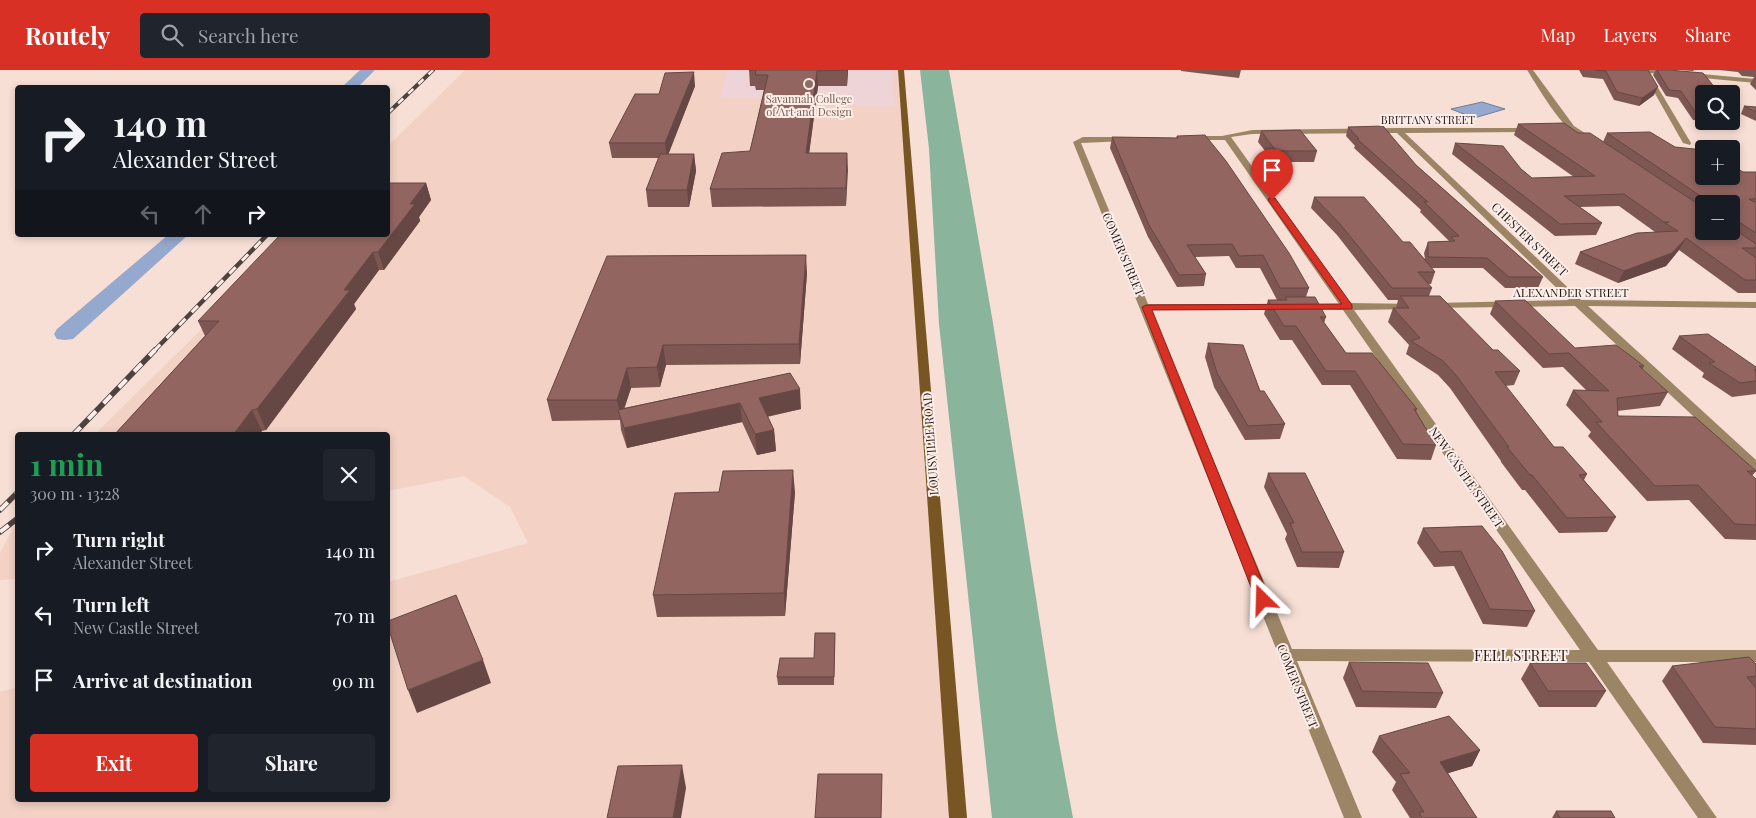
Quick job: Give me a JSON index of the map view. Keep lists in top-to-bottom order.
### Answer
{
  "streets": {
    "main road": ["LOUISVILLE ROAD"],
    "street": [
      "BRITTANY STREET",
      "CHESTER STREET",
      "COMER STREET",
      "ALEXANDER STREET",
      "NEW CASTLE STREET",
      "FELL STREET"
    ]
  },
  "crossings": [
    ["BRITTANY STREET", "CHESTER STREET"],
    ["BRITTANY STREET", "NEW CASTLE STREET"],
    ["CHESTER STREET", "ALEXANDER STREET"],
    ["COMER STREET", "ALEXANDER STREET"],
    ["COMER STREET", "FELL STREET"],
    ["ALEXANDER STREET", "NEW CASTLE STREET"],
    ["NEW CASTLE STREET", "FELL STREET"]
  ],
  "places": ["Savannah College of Art and Design"],
  "page": {
    "header": "Routely",
    "search": "Search here",
    "nav": ["Map", "Layers", "Share"],
    "map_buttons": ["+", "−"],
    "turn": ["140 m", "Alexander Street"],
    "heading": ["1 min", "300 m · 13:28"],
    "list": [
      {
        "name": "Turn right",
        "note": "Alexander Street",
        "value": "140 m"
      },
      {
        "name": "Turn left",
        "note": "New Castle Street",
        "value": "70 m"
      },
      {
        "name": "Arrive at destination",
        "value": "90 m"
      }
    ],
    "buttons": ["Exit", "Share"]
  }
}
